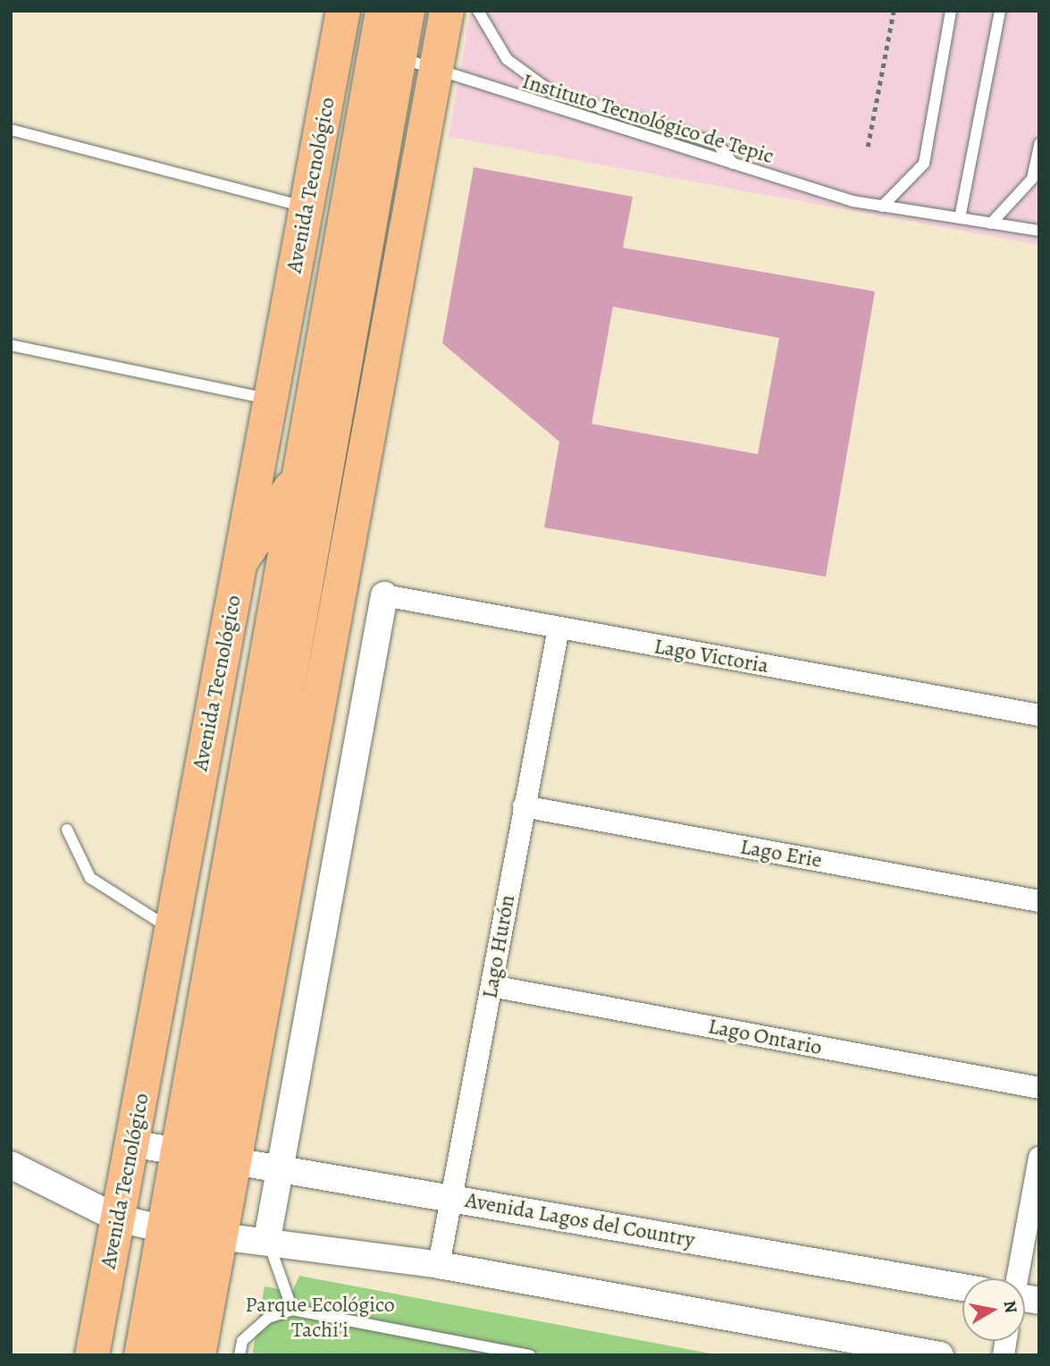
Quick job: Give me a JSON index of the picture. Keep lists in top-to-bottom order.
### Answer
{
  "streets": {
    "main road": ["Avenida Tecnológico"],
    "street": [
      "Lago Victoria",
      "Lago Erie",
      "Lago Hurón",
      "Lago Ontario",
      "Avenida Lagos del Country"
    ],
    "lane": ["Instituto Tecnológico de Tepic"]
  },
  "crossings": [
    ["Instituto Tecnológico de Tepic", "Avenida Tecnológico"],
    ["Avenida Tecnológico", "Avenida Lagos del Country"],
    ["Lago Victoria", "Lago Hurón"],
    ["Lago Erie", "Lago Hurón"],
    ["Lago Hurón", "Lago Ontario"],
    ["Lago Hurón", "Avenida Lagos del Country"]
  ],
  "parks": ["Parque Ecológico Tachi'i"],
  "north": "right"
}
